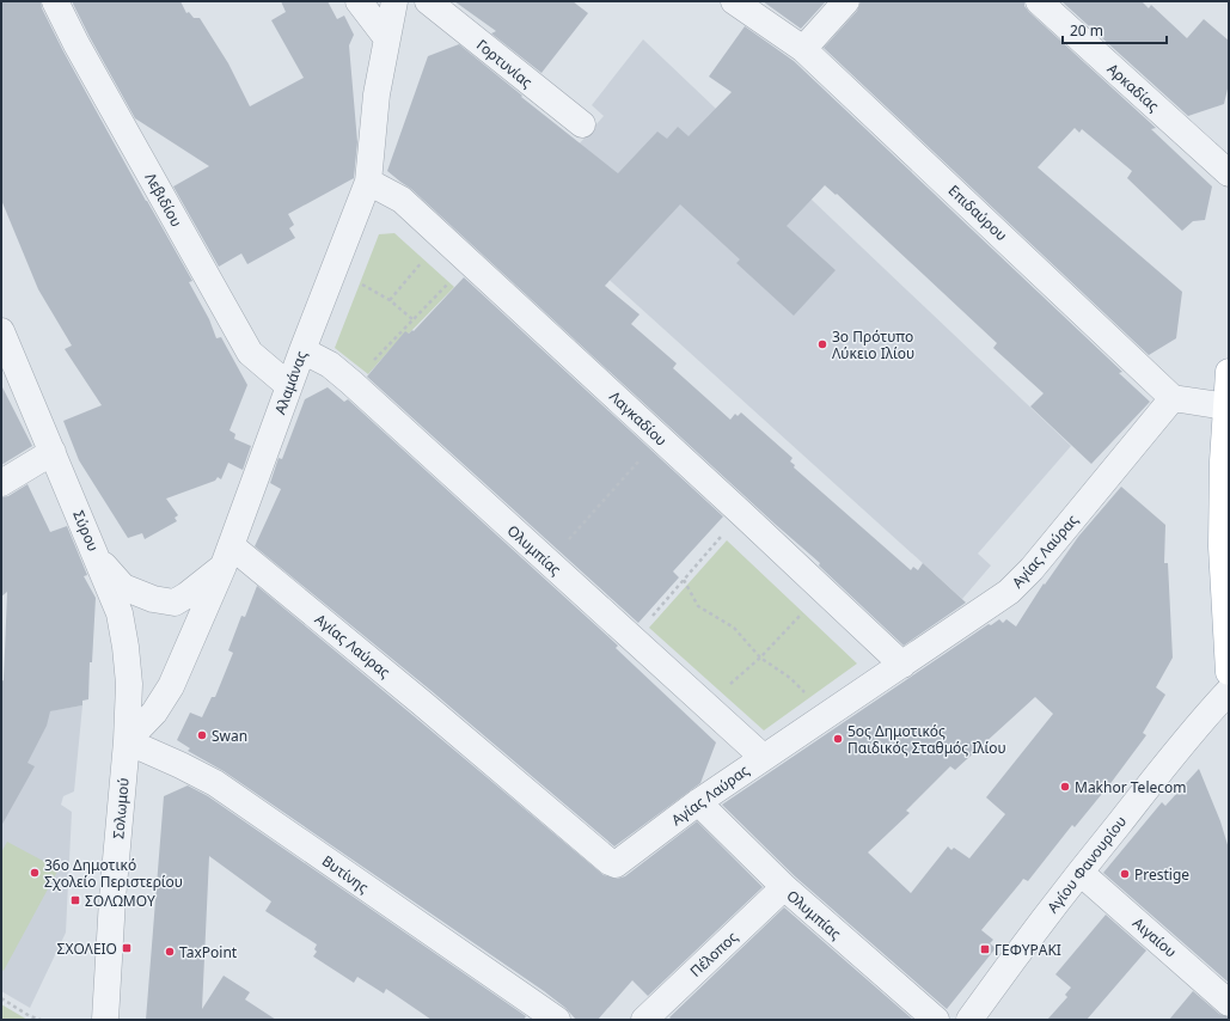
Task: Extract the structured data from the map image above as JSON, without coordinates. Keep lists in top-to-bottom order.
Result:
{
  "streets": {
    "street": [
      "Γορτυνίας",
      "Αρκαδίας",
      "Λεβιδίου",
      "Επιδαύρου",
      "Αλαμάνας",
      "Λαγκαδίου",
      "Σύρου",
      "Ολυμπίας",
      "Αγίας Λαύρας",
      "Σολωμού",
      "Αγίου Φανουρίου",
      "Βυτίνης",
      "Αιγαίου",
      "Πέλοπος"
    ]
  },
  "crossings": [
    ["Λεβιδίου", "Αλαμάνας"],
    ["Επιδαύρου", "Αγίας Λαύρας"],
    ["Αλαμάνας", "Λαγκαδίου"],
    ["Αλαμάνας", "Σύρου"],
    ["Αλαμάνας", "Ολυμπίας"],
    ["Αλαμάνας", "Αγίας Λαύρας"],
    ["Αλαμάνας", "Σολωμού"],
    ["Αλαμάνας", "Βυτίνης"],
    ["Λαγκαδίου", "Αγίας Λαύρας"],
    ["Σύρου", "Σολωμού"],
    ["Σύρου", "Βυτίνης"],
    ["Ολυμπίας", "Αγίας Λαύρας"],
    ["Ολυμπίας", "Πέλοπος"],
    ["Σολωμού", "Βυτίνης"],
    ["Αγίου Φανουρίου", "Αιγαίου"]
  ],
  "places": {
    "other": [
      "3ο Πρότυπο Λύκειο Ιλίου",
      "Swan",
      "5ος Δημοτικός Παιδικός Σταθμός Ιλίου",
      "Makhor Telecom",
      "36ο Δημοτικό Σχολείο Περιστερίου",
      "Prestige",
      "TaxPoint"
    ],
    "transit": ["ΣΟΛΩΜΟΥ", "ΣΧΟΛΕΙΟ", "ΓΕΦΥΡΑΚΙ"]
  },
  "scale_bar": "20 m"
}
